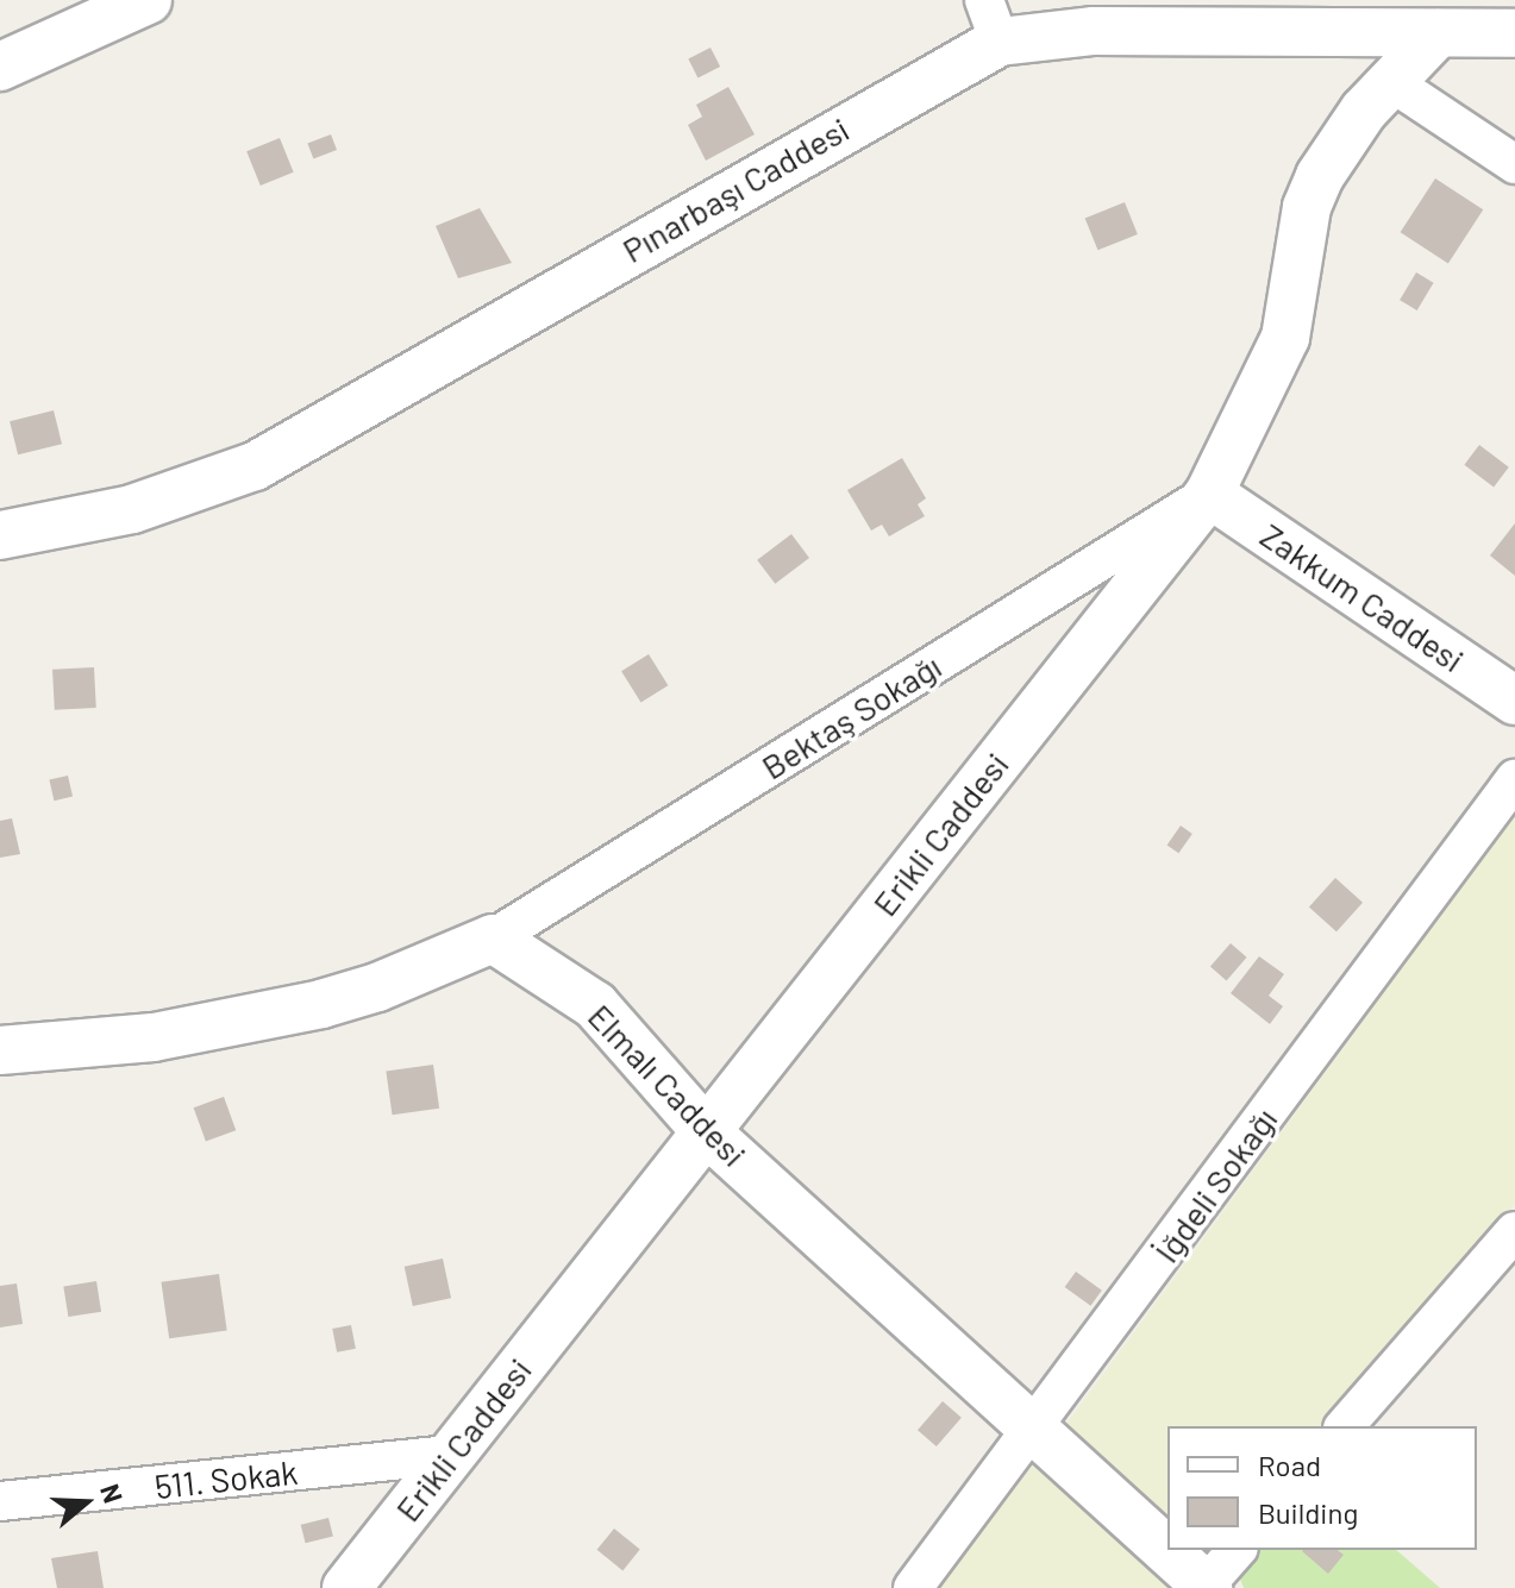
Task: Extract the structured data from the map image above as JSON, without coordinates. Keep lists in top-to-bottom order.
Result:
{
  "streets": {
    "street": [
      "Pınarbaşı Caddesi",
      "Zakkum Caddesi",
      "Bektaş Sokağı",
      "Erikli Caddesi",
      "Elmalı Caddesi",
      "İğdeli Sokağı",
      "511. Sokak"
    ]
  },
  "crossings": [
    ["Pınarbaşı Caddesi", "Erikli Caddesi"],
    ["Zakkum Caddesi", "Bektaş Sokağı"],
    ["Zakkum Caddesi", "Erikli Caddesi"],
    ["Bektaş Sokağı", "Erikli Caddesi"],
    ["Bektaş Sokağı", "Elmalı Caddesi"],
    ["Erikli Caddesi", "Elmalı Caddesi"],
    ["Erikli Caddesi", "511. Sokak"],
    ["Elmalı Caddesi", "İğdeli Sokağı"]
  ],
  "legend": ["Road", "Building"],
  "north": "right"
}
